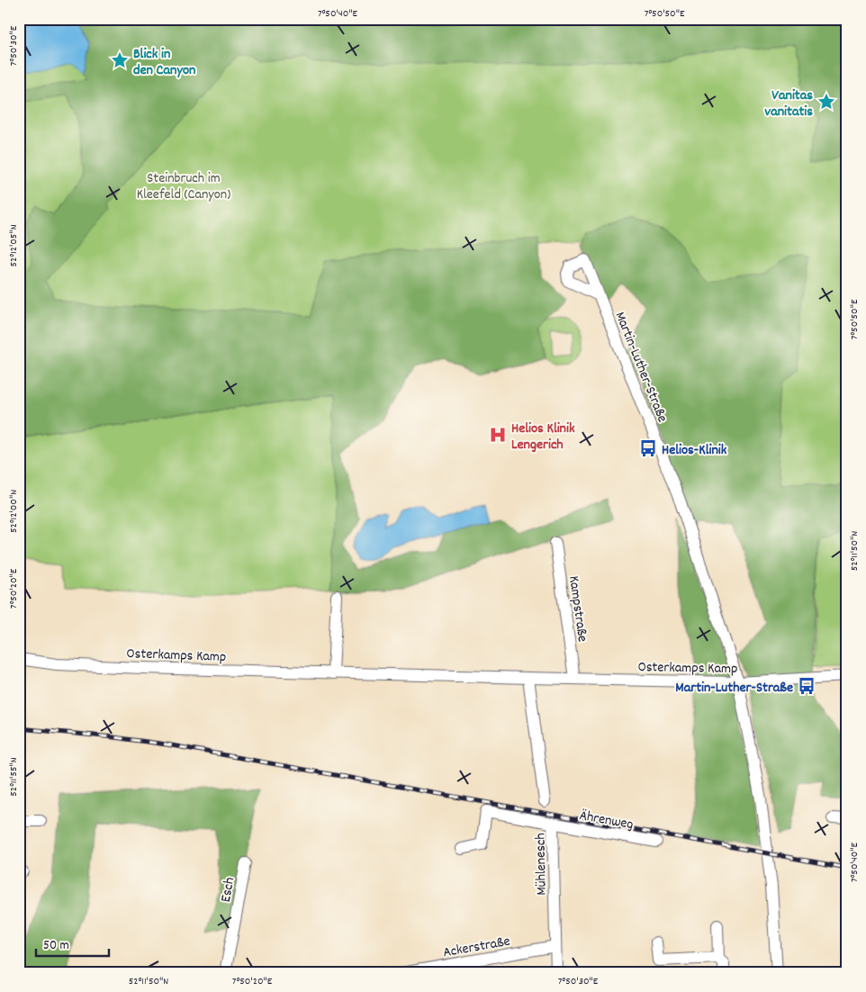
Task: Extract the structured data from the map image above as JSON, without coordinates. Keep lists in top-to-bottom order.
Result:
{
  "streets": {
    "street": [
      "Martin-Luther-Straße",
      "Kampstraße",
      "Osterkamps Kamp",
      "Ährenweg",
      "Mühlenesch",
      "Esch",
      "Ackerstraße"
    ]
  },
  "crossings": [
    ["Martin-Luther-Straße", "Osterkamps Kamp"],
    ["Kampstraße", "Osterkamps Kamp"],
    ["Ährenweg", "Mühlenesch"],
    ["Mühlenesch", "Ackerstraße"]
  ],
  "parks": ["Steinbruch im Kleefeld (Canyon)"],
  "places": {
    "place": ["Blick in den Canyon", "Vanitas vanitatis"],
    "hospital": ["Helios Klinik Lengerich"],
    "bus stop": ["Helios-Klinik", "Martin-Luther-Straße"]
  },
  "scale_bar": "50 m",
  "coordinates": [
    "7°50'40\"E",
    "7°50'50\"E",
    "7°50'30\"E",
    "52°12'05\"N",
    "52°12'00\"N",
    "52°11'50\"N",
    "7°50'20\"E",
    "52°11'55\"N"
  ]
}
